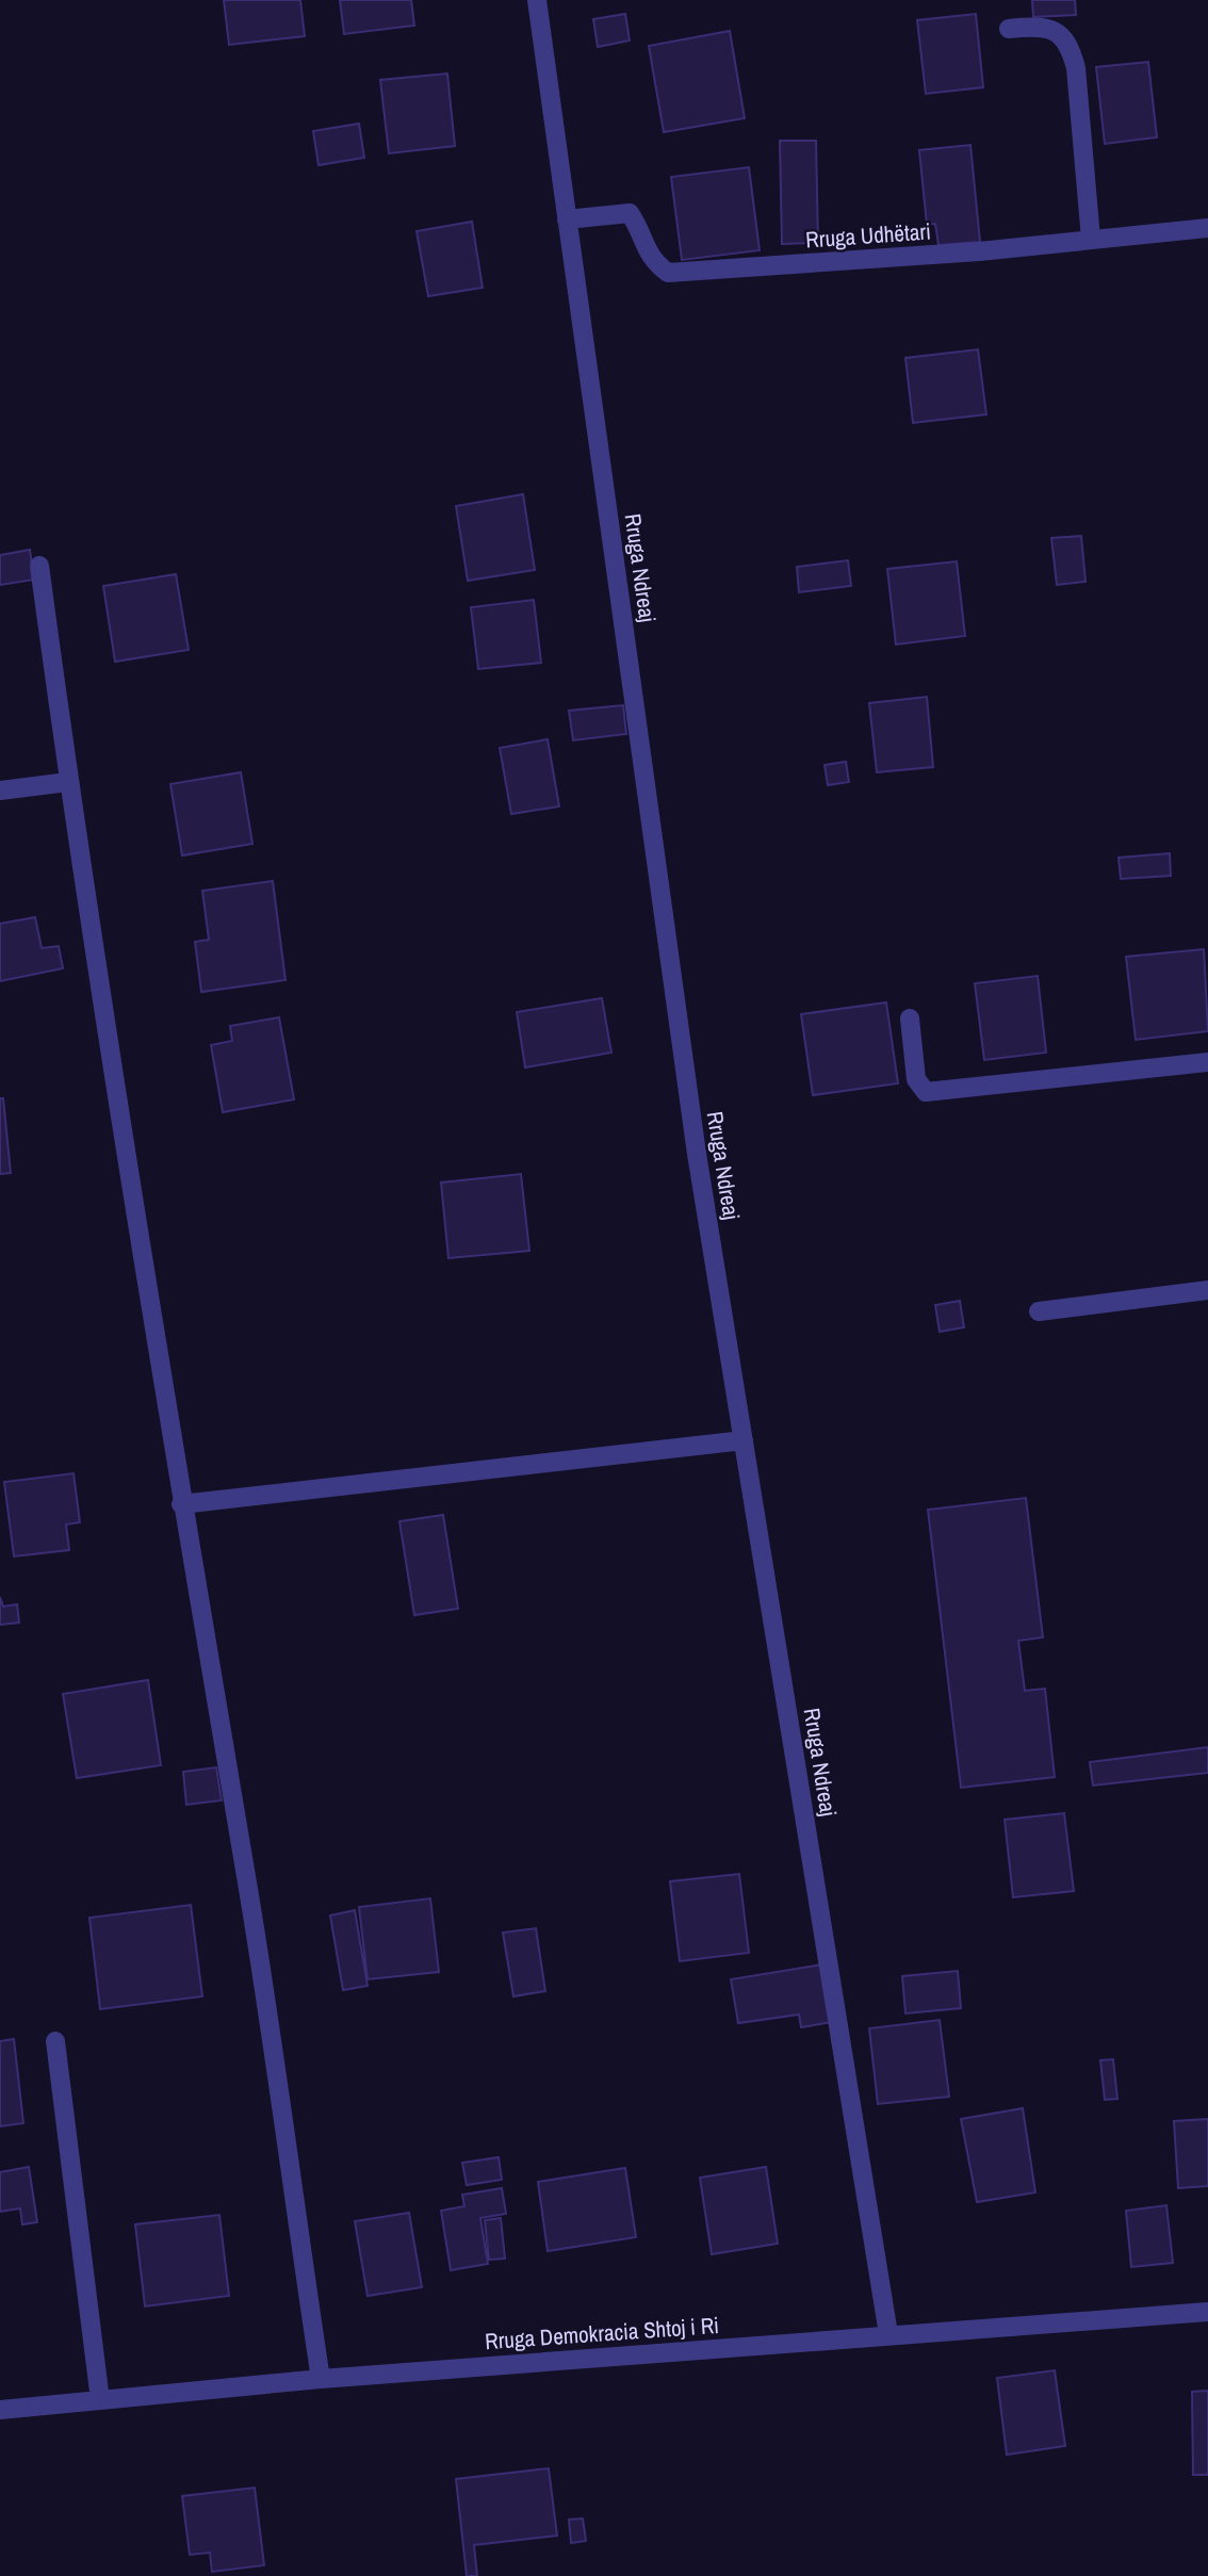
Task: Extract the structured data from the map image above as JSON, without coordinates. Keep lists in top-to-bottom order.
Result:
{
  "streets": {
    "street": ["Rruga Udhëtari", "Rruga Ndreaj", "Rruga Demokracia Shtoj i Ri"]
  },
  "crossings": [
    ["Rruga Udhëtari", "Rruga Ndreaj"],
    ["Rruga Ndreaj", "Rruga Demokracia Shtoj i Ri"]
  ]
}
